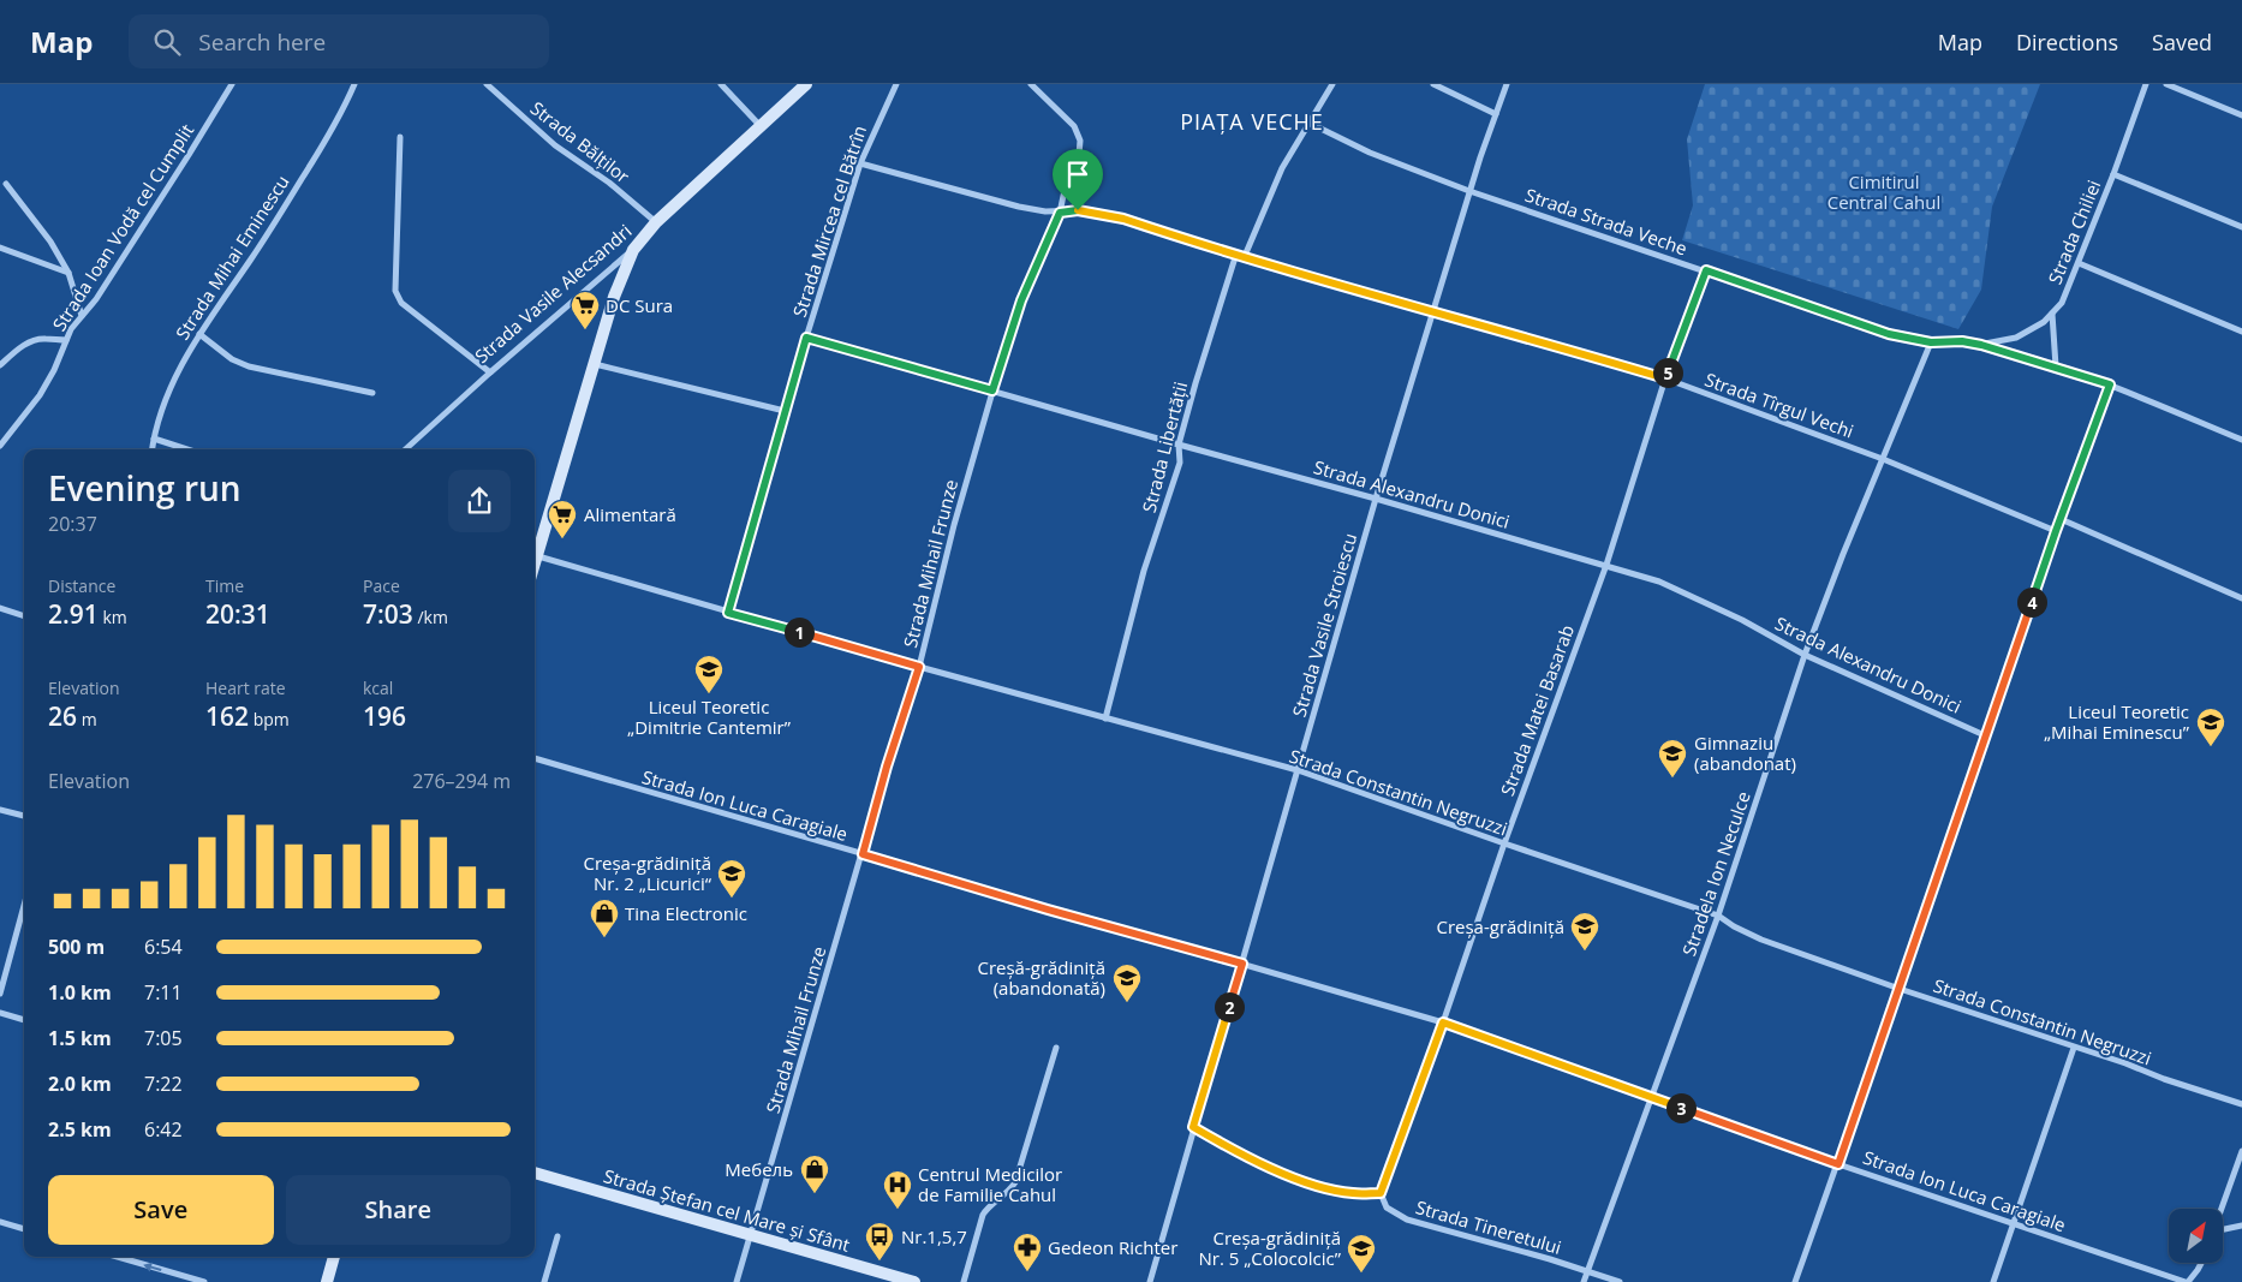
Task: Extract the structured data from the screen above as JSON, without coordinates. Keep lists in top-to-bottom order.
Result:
{
  "streets": {
    "main road": ["Strada Vasile Alecsandri", "Strada Ștefan cel Mare și Sfânt"],
    "street": [
      "Strada Bălților",
      "Strada Mircea cel Bătrîn",
      "Strada Strada Veche",
      "Strada Ioan Vodă cel Cumplit",
      "Strada Chiliei",
      "Strada Mihai Eminescu",
      "Strada Tîrgul Vechi",
      "Strada Libertății",
      "Strada Alexandru Donici",
      "Strada Mihail Frunze",
      "Strada Vasile Stroiescu",
      "Strada Matei Basarab",
      "Strada Constantin Negruzzi",
      "Strada Ion Luca Caragiale",
      "Stradela Ion Neculce",
      "Strada Tineretului"
    ]
  },
  "crossings": [
    ["Strada Bălților", "Strada Vasile Alecsandri"],
    ["Strada Mircea cel Bătrîn", "Strada Tîrgul Vechi"],
    ["Strada Mircea cel Bătrîn", "Strada Alexandru Donici"],
    ["Strada Mircea cel Bătrîn", "Strada Constantin Negruzzi"],
    ["Strada Strada Veche", "Strada Chiliei"],
    ["Strada Strada Veche", "Strada Vasile Stroiescu"],
    ["Strada Strada Veche", "Strada Matei Basarab"],
    ["Strada Strada Veche", "Stradela Ion Neculce"],
    ["Strada Tîrgul Vechi", "Strada Libertății"],
    ["Strada Tîrgul Vechi", "Strada Mihail Frunze"],
    ["Strada Tîrgul Vechi", "Strada Vasile Stroiescu"],
    ["Strada Tîrgul Vechi", "Strada Matei Basarab"],
    ["Strada Tîrgul Vechi", "Stradela Ion Neculce"],
    ["Strada Libertății", "Strada Alexandru Donici"],
    ["Strada Libertății", "Strada Constantin Negruzzi"],
    ["Strada Alexandru Donici", "Strada Mihail Frunze"],
    ["Strada Alexandru Donici", "Strada Vasile Stroiescu"],
    ["Strada Alexandru Donici", "Strada Matei Basarab"],
    ["Strada Alexandru Donici", "Stradela Ion Neculce"],
    ["Strada Mihail Frunze", "Strada Constantin Negruzzi"],
    ["Strada Mihail Frunze", "Strada Ion Luca Caragiale"],
    ["Strada Mihail Frunze", "Strada Ștefan cel Mare și Sfânt"],
    ["Strada Vasile Stroiescu", "Strada Constantin Negruzzi"],
    ["Strada Vasile Stroiescu", "Strada Ion Luca Caragiale"],
    ["Strada Matei Basarab", "Strada Constantin Negruzzi"],
    ["Strada Matei Basarab", "Strada Ion Luca Caragiale"],
    ["Strada Matei Basarab", "Strada Tineretului"],
    ["Strada Constantin Negruzzi", "Stradela Ion Neculce"],
    ["Strada Ion Luca Caragiale", "Stradela Ion Neculce"],
    ["Stradela Ion Neculce", "Strada Tineretului"]
  ],
  "districts": ["PIAȚA VECHE"],
  "parks": ["Cimitirul Central Cahul"],
  "places": {
    "supermarket": ["DC Sura", "Alimentară"],
    "school or university": [
      "Liceul Teoretic „Dimitrie Cantemir”",
      "Liceul Teoretic „Mihai Eminescu”",
      "Gimnaziu (abandonat)",
      "Creșa-grădiniță Nr. 2 „Licurici“",
      "Creșa-grădiniță",
      "Creșă-grădiniță (abandonată)",
      "Creșa-grădiniță Nr. 5 „Colocolcic”"
    ],
    "shop": ["Tina Electronic", "Мебель"],
    "hospital": ["Centrul Medicilor de Familie Cahul"],
    "bus stop": ["Nr.1,5,7"],
    "pharmacy": ["Gedeon Richter"]
  },
  "north": "top right",
  "page": {
    "header": "Map",
    "search": "Search here",
    "nav": ["Map", "Directions", "Saved"],
    "pins": [
      "5",
      "4",
      "1",
      "2",
      "3"
    ],
    "heading": ["Evening run", "20:37"],
    "stats": [
      ["Distance", "2.91 km"],
      ["Time", "20:31"],
      ["Pace", "7:03 /km"],
      ["Elevation", "26 m"],
      ["Heart rate", "162 bpm"],
      ["kcal", "196"]
    ],
    "chart": ["Elevation", "276–294 m"],
    "list": [
      {
        "name": "500 m",
        "note": "6:54"
      },
      {
        "name": "1.0 km",
        "note": "7:11"
      },
      {
        "name": "1.5 km",
        "note": "7:05"
      },
      {
        "name": "2.0 km",
        "note": "7:22"
      },
      {
        "name": "2.5 km",
        "note": "6:42"
      }
    ],
    "buttons": ["Save", "Share"]
  }
}
